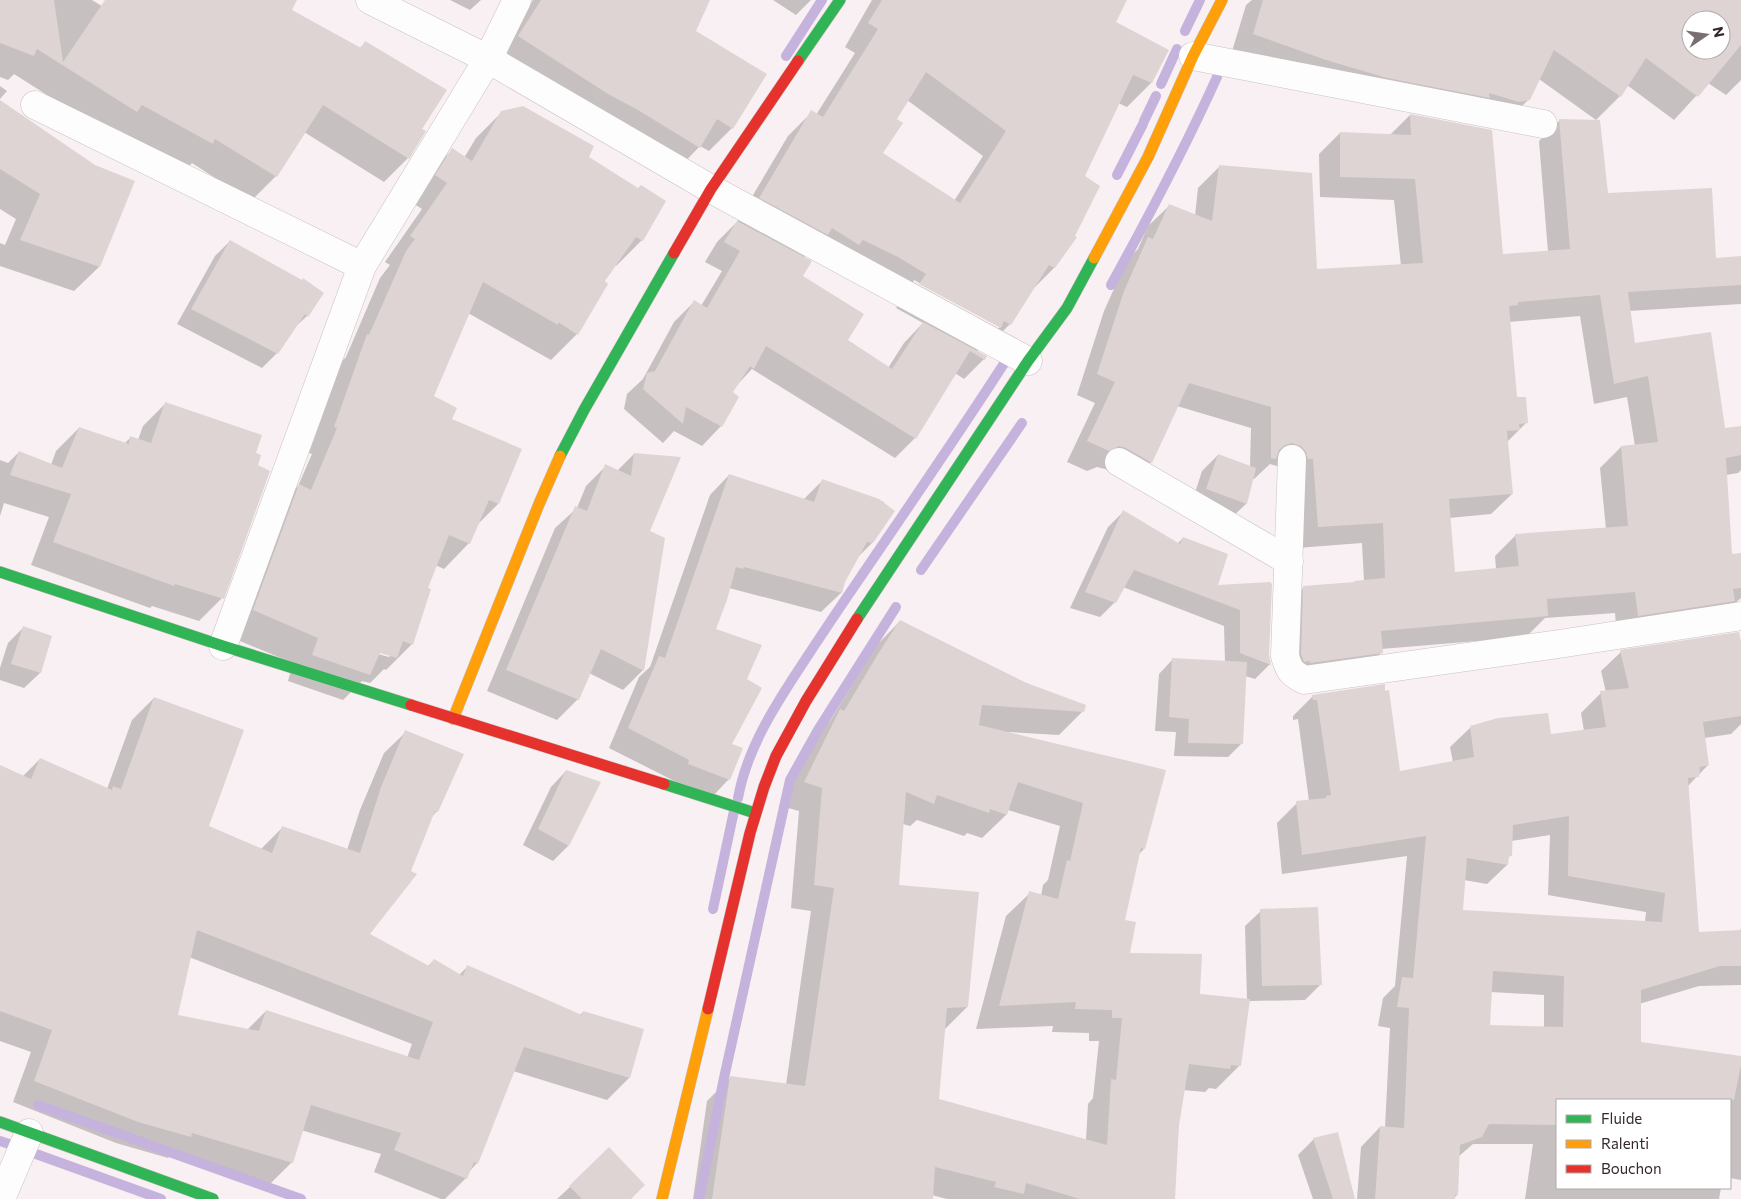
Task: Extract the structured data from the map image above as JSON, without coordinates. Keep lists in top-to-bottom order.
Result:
{
  "legend": ["Fluide", "Ralenti", "Bouchon"],
  "north": "right"
}
